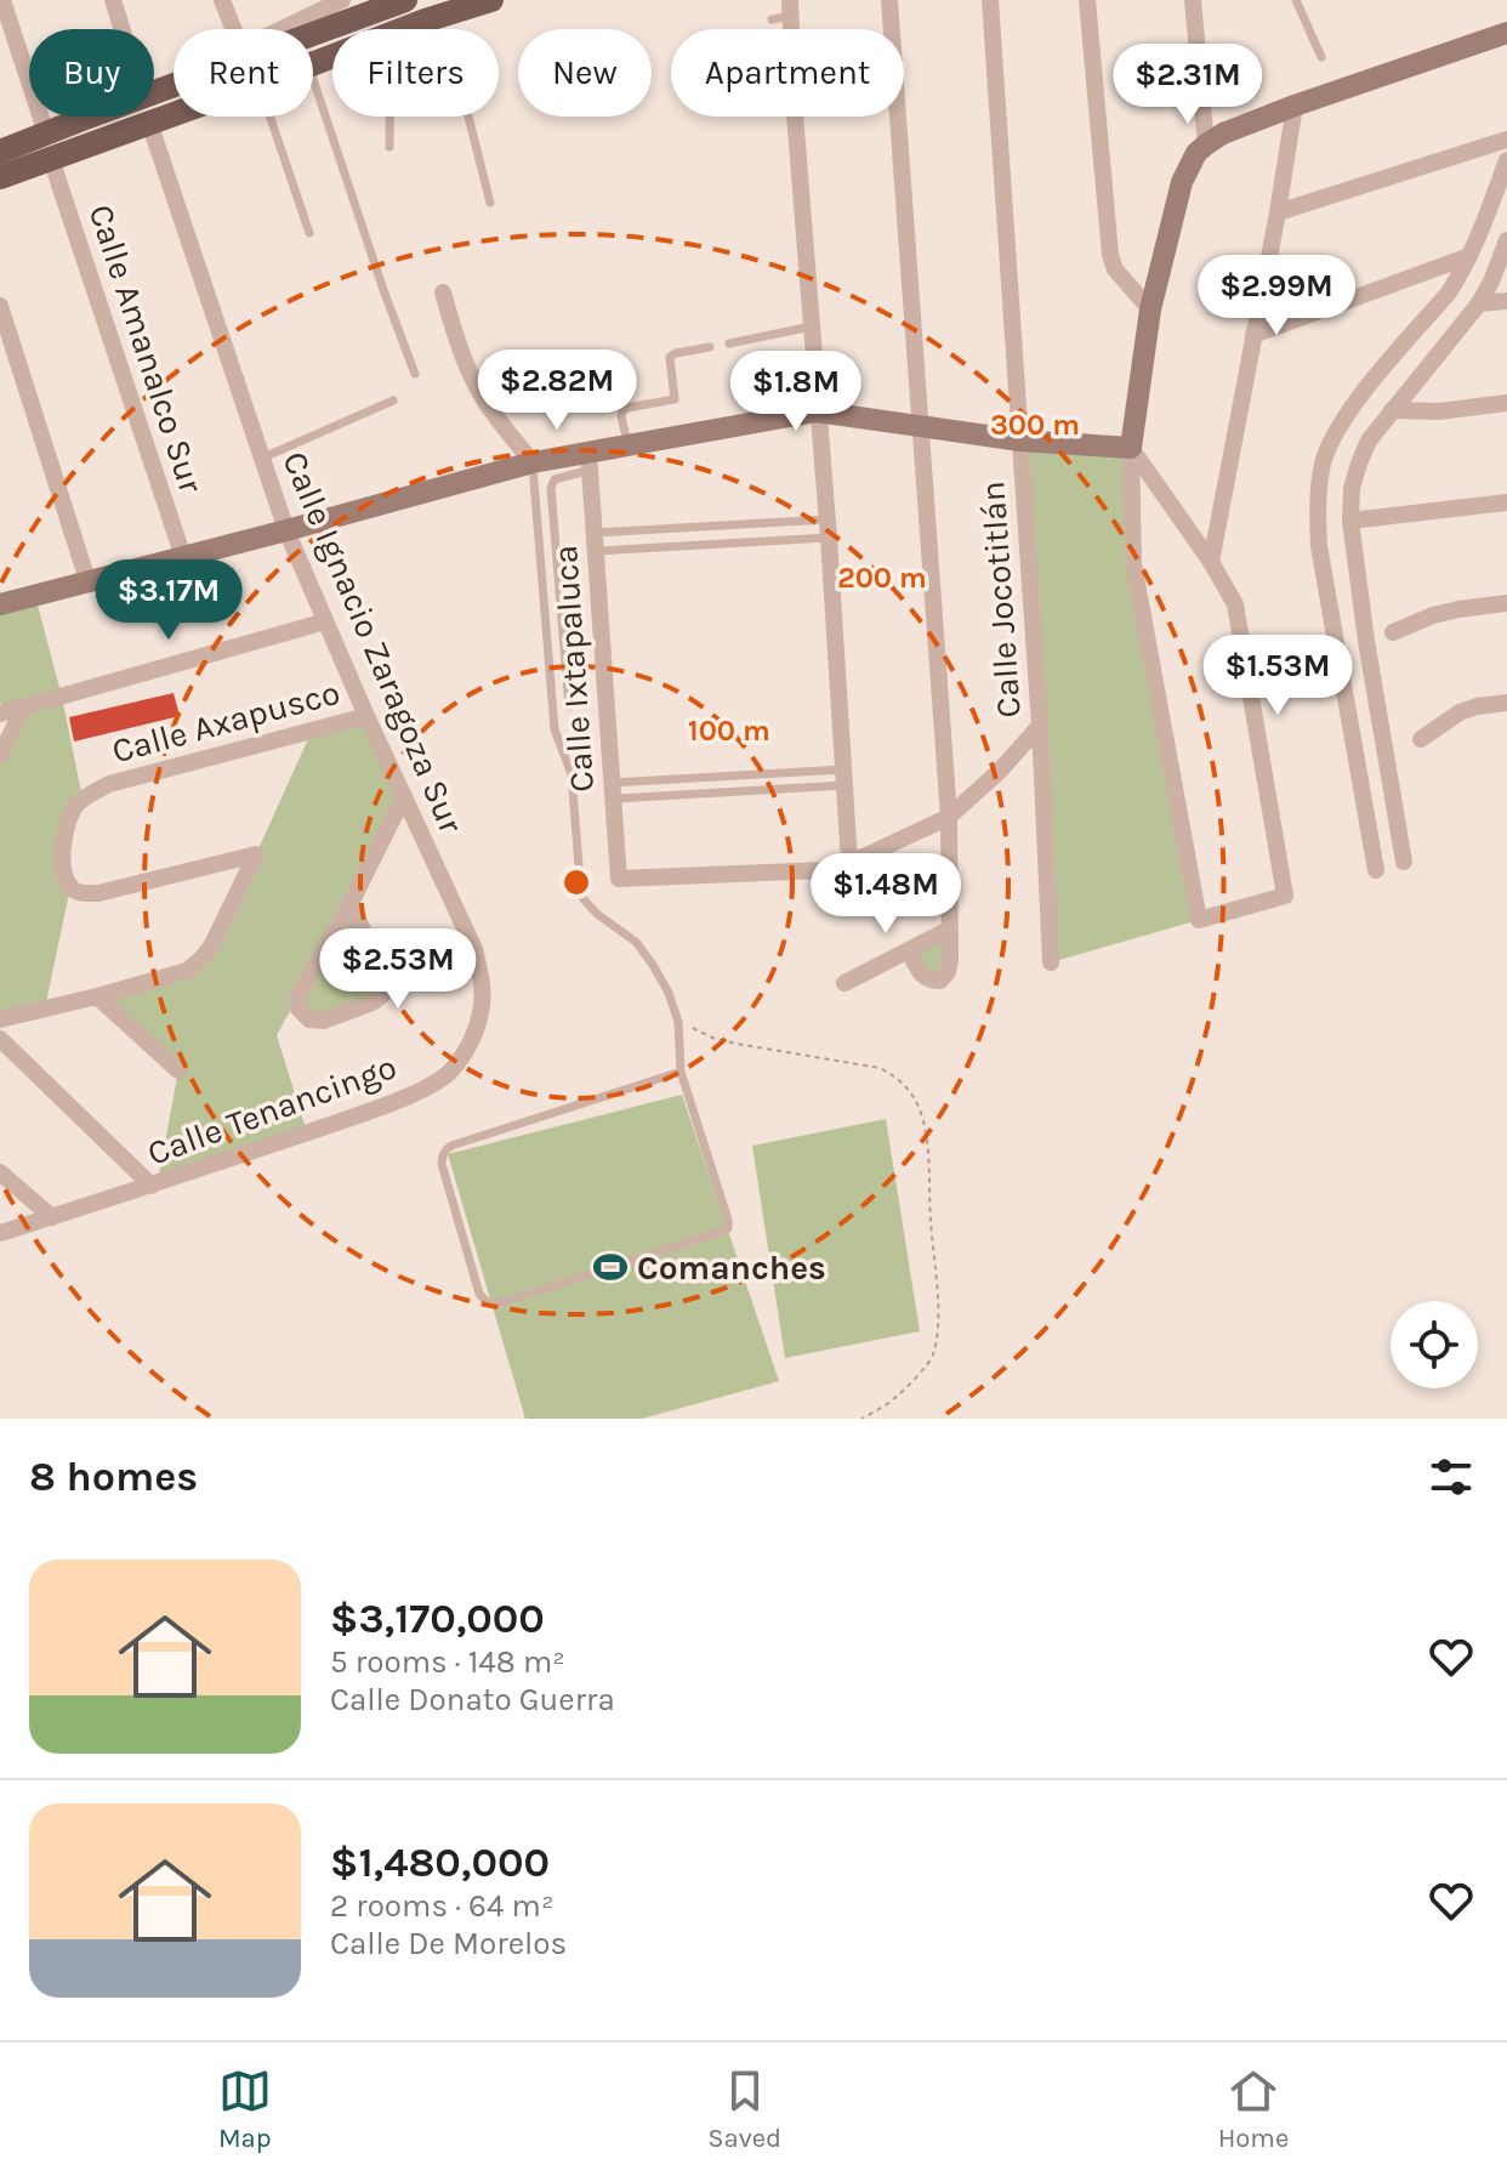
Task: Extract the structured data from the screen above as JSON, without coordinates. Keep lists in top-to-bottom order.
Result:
{
  "streets": {
    "street": [
      "Calle Amanalco Sur",
      "Calle Jocotitlán",
      "Calle Ignacio Zaragoza Sur",
      "Calle Ixtapaluca",
      "Calle Axapusco",
      "Calle Tenancingo"
    ]
  },
  "crossings": [
    ["Calle Ignacio Zaragoza Sur", "Calle Axapusco"],
    ["Calle Ignacio Zaragoza Sur", "Calle Tenancingo"]
  ],
  "places": {
    "sports": ["Comanches"]
  },
  "page": {
    "chip": [
      "Buy",
      "Rent",
      "Filters",
      "New",
      "Apartment"
    ],
    "price": [
      "$2.31M",
      "$2.99M",
      "$2.82M",
      "$1.8M",
      "$3.17M",
      "$1.53M",
      "$1.48M",
      "$2.53M"
    ],
    "heading": "8 homes",
    "list": [
      {
        "name": "$3,170,000",
        "note": "5 rooms · 148 m² · Calle Donato Guerra"
      },
      {
        "name": "$1,480,000",
        "note": "2 rooms · 64 m² · Calle De Morelos"
      }
    ],
    "tabs": ["Map", "Saved", "Home"]
  },
  "rings": ["300 m", "200 m", "100 m"]
}
